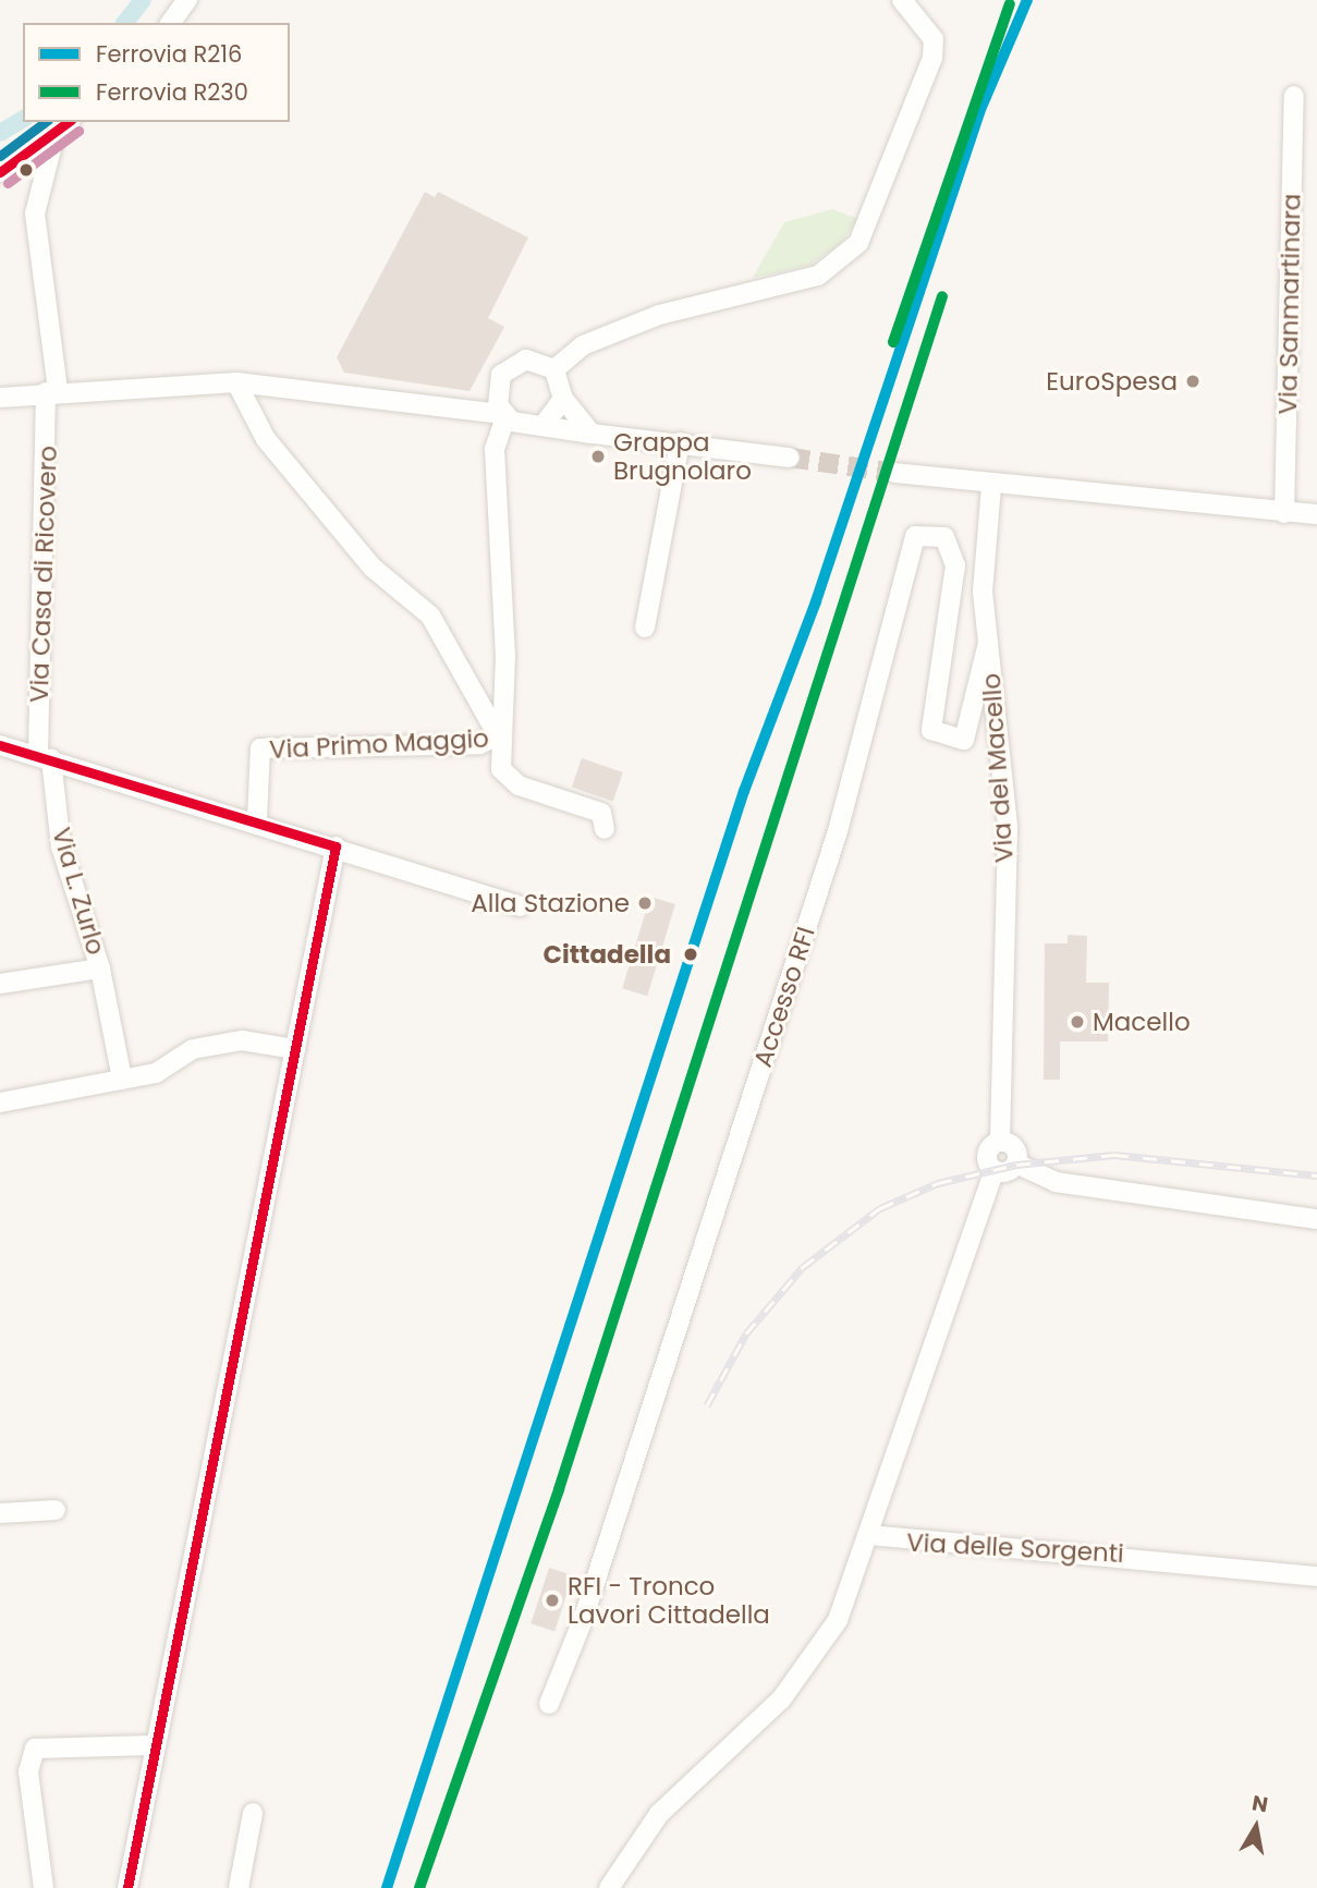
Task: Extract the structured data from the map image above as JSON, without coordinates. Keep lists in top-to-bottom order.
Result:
{
  "streets": {
    "street": [
      "Via Sanmartinara",
      "Via Casa di Ricovero",
      "Via Primo Maggio",
      "Via del Macello",
      "Via L. Zurlo",
      "Accesso RFI",
      "Via delle Sorgenti"
    ]
  },
  "crossings": [
    ["Via Casa di Ricovero", "Via L. Zurlo"],
    ["Via del Macello", "Accesso RFI"],
    ["Via del Macello", "Via delle Sorgenti"]
  ],
  "places": [
    "EuroSpesa",
    "Grappa Brugnolaro",
    "Alla Stazione",
    "Cittadella",
    "Macello",
    "RFI - Tronco Lavori Cittadella"
  ],
  "lines": ["rail line R216", "rail line R230"],
  "legend": ["Ferrovia R216", "Ferrovia R230"],
  "north": "top"
}
